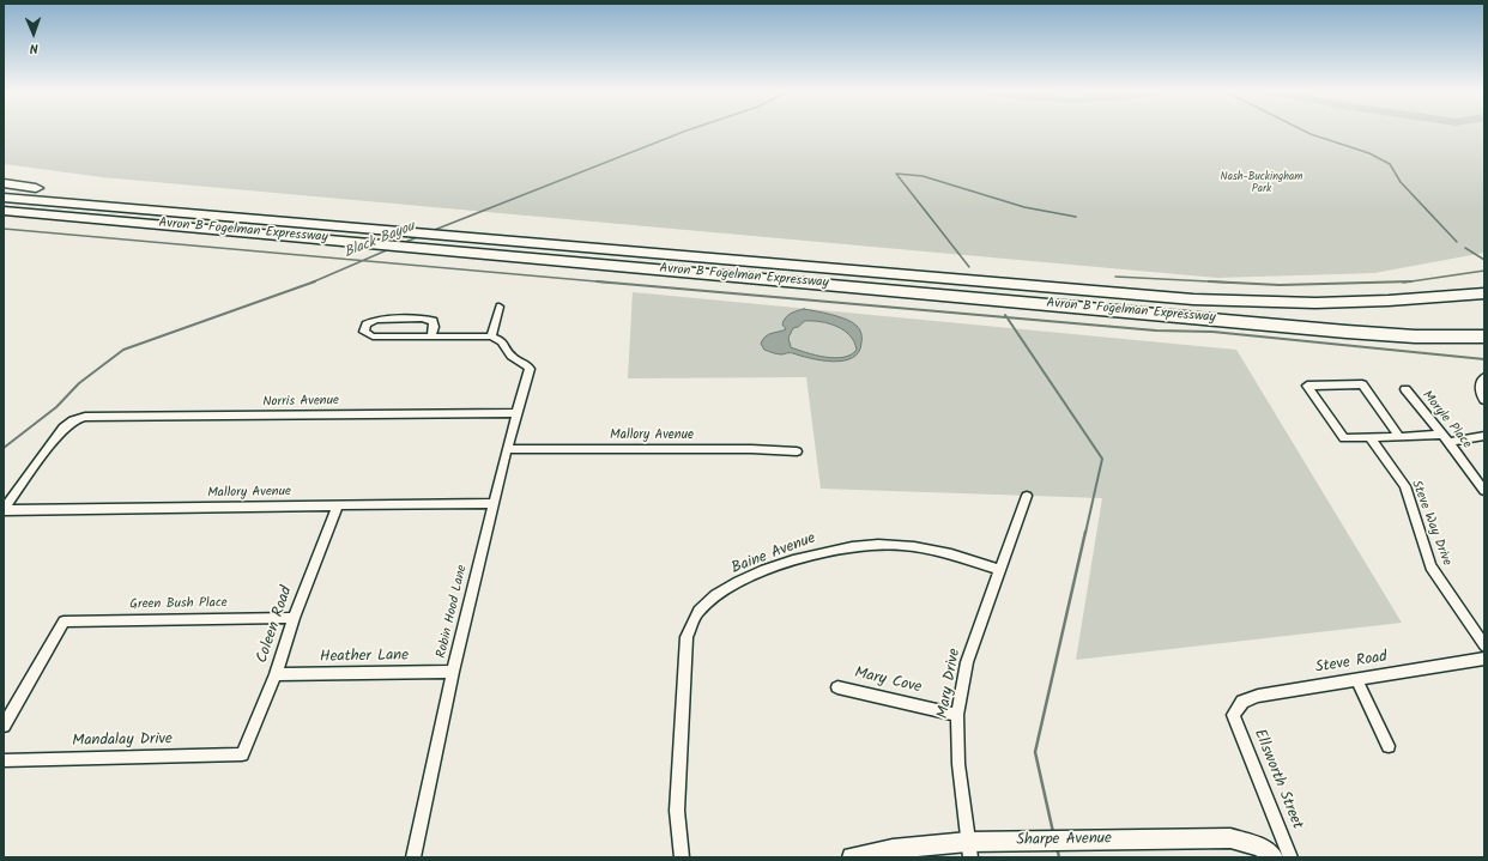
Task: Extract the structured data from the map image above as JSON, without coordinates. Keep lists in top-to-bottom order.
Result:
{
  "streets": {
    "highway": ["Avron B Fogelman Expressway"],
    "street": [
      "Norris Avenue",
      "Moryle Place",
      "Mallory Avenue",
      "Steve Way Drive",
      "Baine Avenue",
      "Green Bush Place",
      "Robin Hood Lane",
      "Coleen Road",
      "Heather Lane",
      "Steve Road",
      "Mary Cove",
      "Mary Drive",
      "Mandalay Drive",
      "Ellsworth Street",
      "Sharpe Avenue"
    ]
  },
  "crossings": [
    ["Norris Avenue", "Mallory Avenue"],
    ["Norris Avenue", "Robin Hood Lane"],
    ["Mallory Avenue", "Robin Hood Lane"],
    ["Mallory Avenue", "Coleen Road"],
    ["Baine Avenue", "Mary Drive"],
    ["Green Bush Place", "Coleen Road"],
    ["Robin Hood Lane", "Heather Lane"],
    ["Coleen Road", "Heather Lane"],
    ["Coleen Road", "Mandalay Drive"],
    ["Steve Road", "Ellsworth Street"],
    ["Mary Cove", "Mary Drive"],
    ["Mary Drive", "Sharpe Avenue"]
  ],
  "water": ["Black Bayou"],
  "parks": ["Nash-Buckingham Park"],
  "north": "bottom"
}
